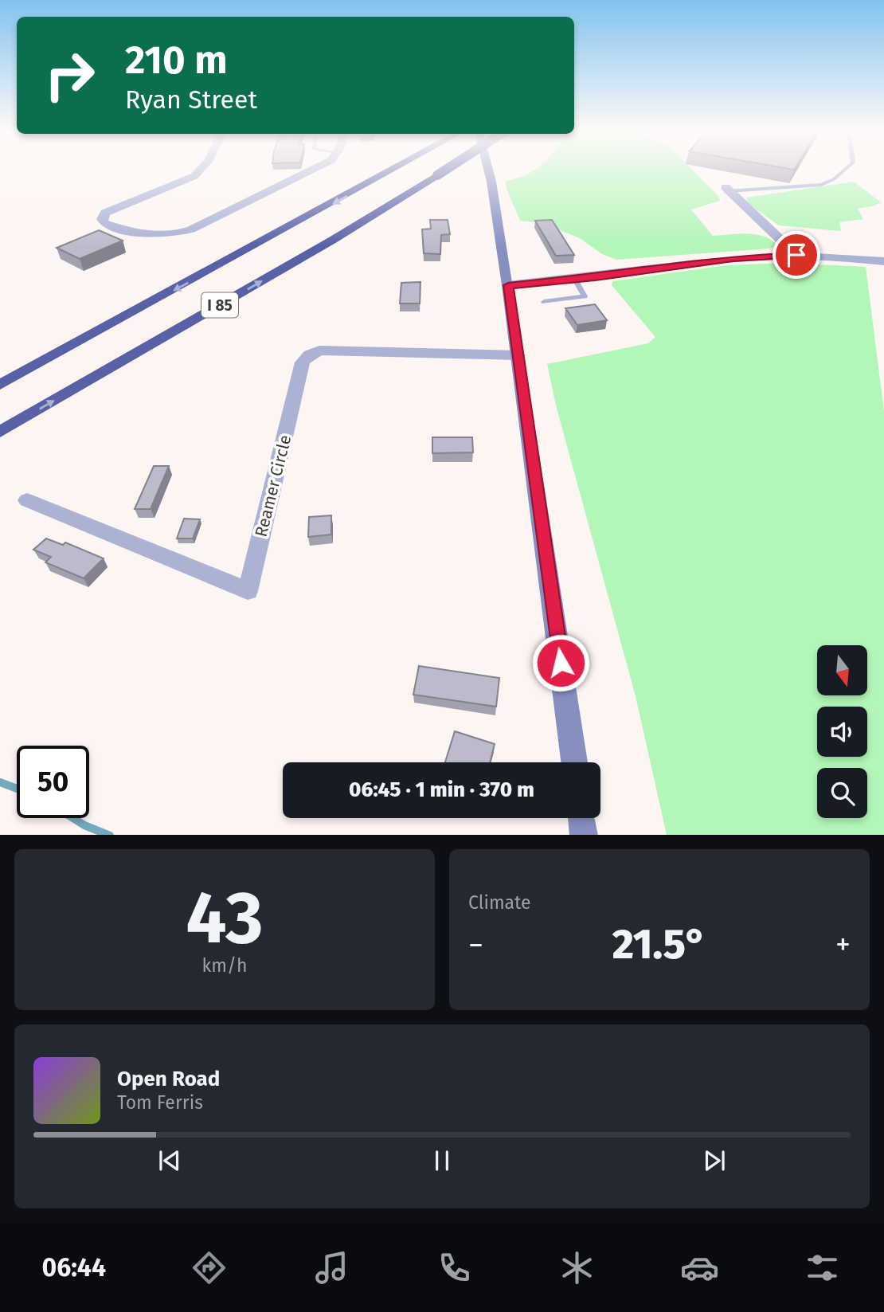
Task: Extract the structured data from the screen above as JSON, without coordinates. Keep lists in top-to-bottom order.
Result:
{
  "streets": {
    "highway": ["I 85"],
    "street": ["Reamer Circle"]
  },
  "north": "bottom",
  "page": {
    "turn": ["210 m", "Ryan Street"],
    "limit": "50",
    "trip": "06:45 · 1 min · 370 m",
    "tile": [
      ["43", "km/h"],
      "Climate"
    ],
    "heat": ["−", "21.5°", "+"],
    "song": ["Open Road", "Tom Ferris"],
    "tabs": "06:44"
  }
}
